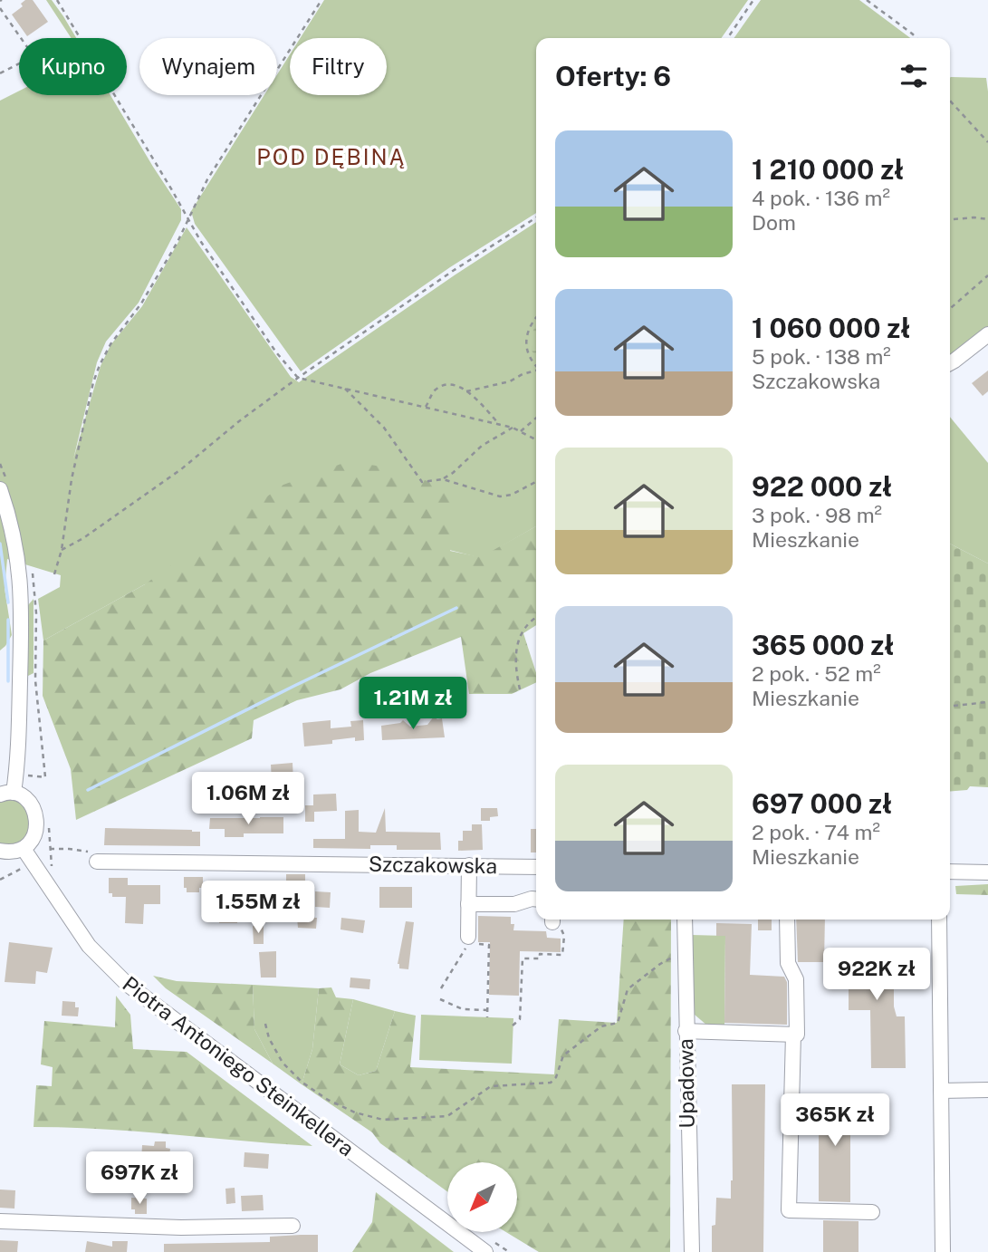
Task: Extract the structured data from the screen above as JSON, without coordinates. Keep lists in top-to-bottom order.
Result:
{
  "streets": {
    "street": ["Szczakowska", "Piotra Antoniego Steinkellera", "Upadowa"]
  },
  "districts": ["POD DĘBINĄ"],
  "north": "bottom left",
  "page": {
    "chip": ["Kupno", "Wynajem", "Filtry"],
    "heading": "Oferty: 6",
    "list": [
      {
        "name": "1 210 000 zł",
        "note": "4 pok. · 136 m² · Dom"
      },
      {
        "name": "1 060 000 zł",
        "note": "5 pok. · 138 m² · Szczakowska"
      },
      {
        "name": "922 000 zł",
        "note": "3 pok. · 98 m² · Mieszkanie"
      },
      {
        "name": "365 000 zł",
        "note": "2 pok. · 52 m² · Mieszkanie"
      },
      {
        "name": "697 000 zł",
        "note": "2 pok. · 74 m² · Mieszkanie"
      }
    ],
    "price": [
      "1.21M zł",
      "1.06M zł",
      "1.55M zł",
      "922K zł",
      "365K zł",
      "697K zł"
    ]
  }
}
